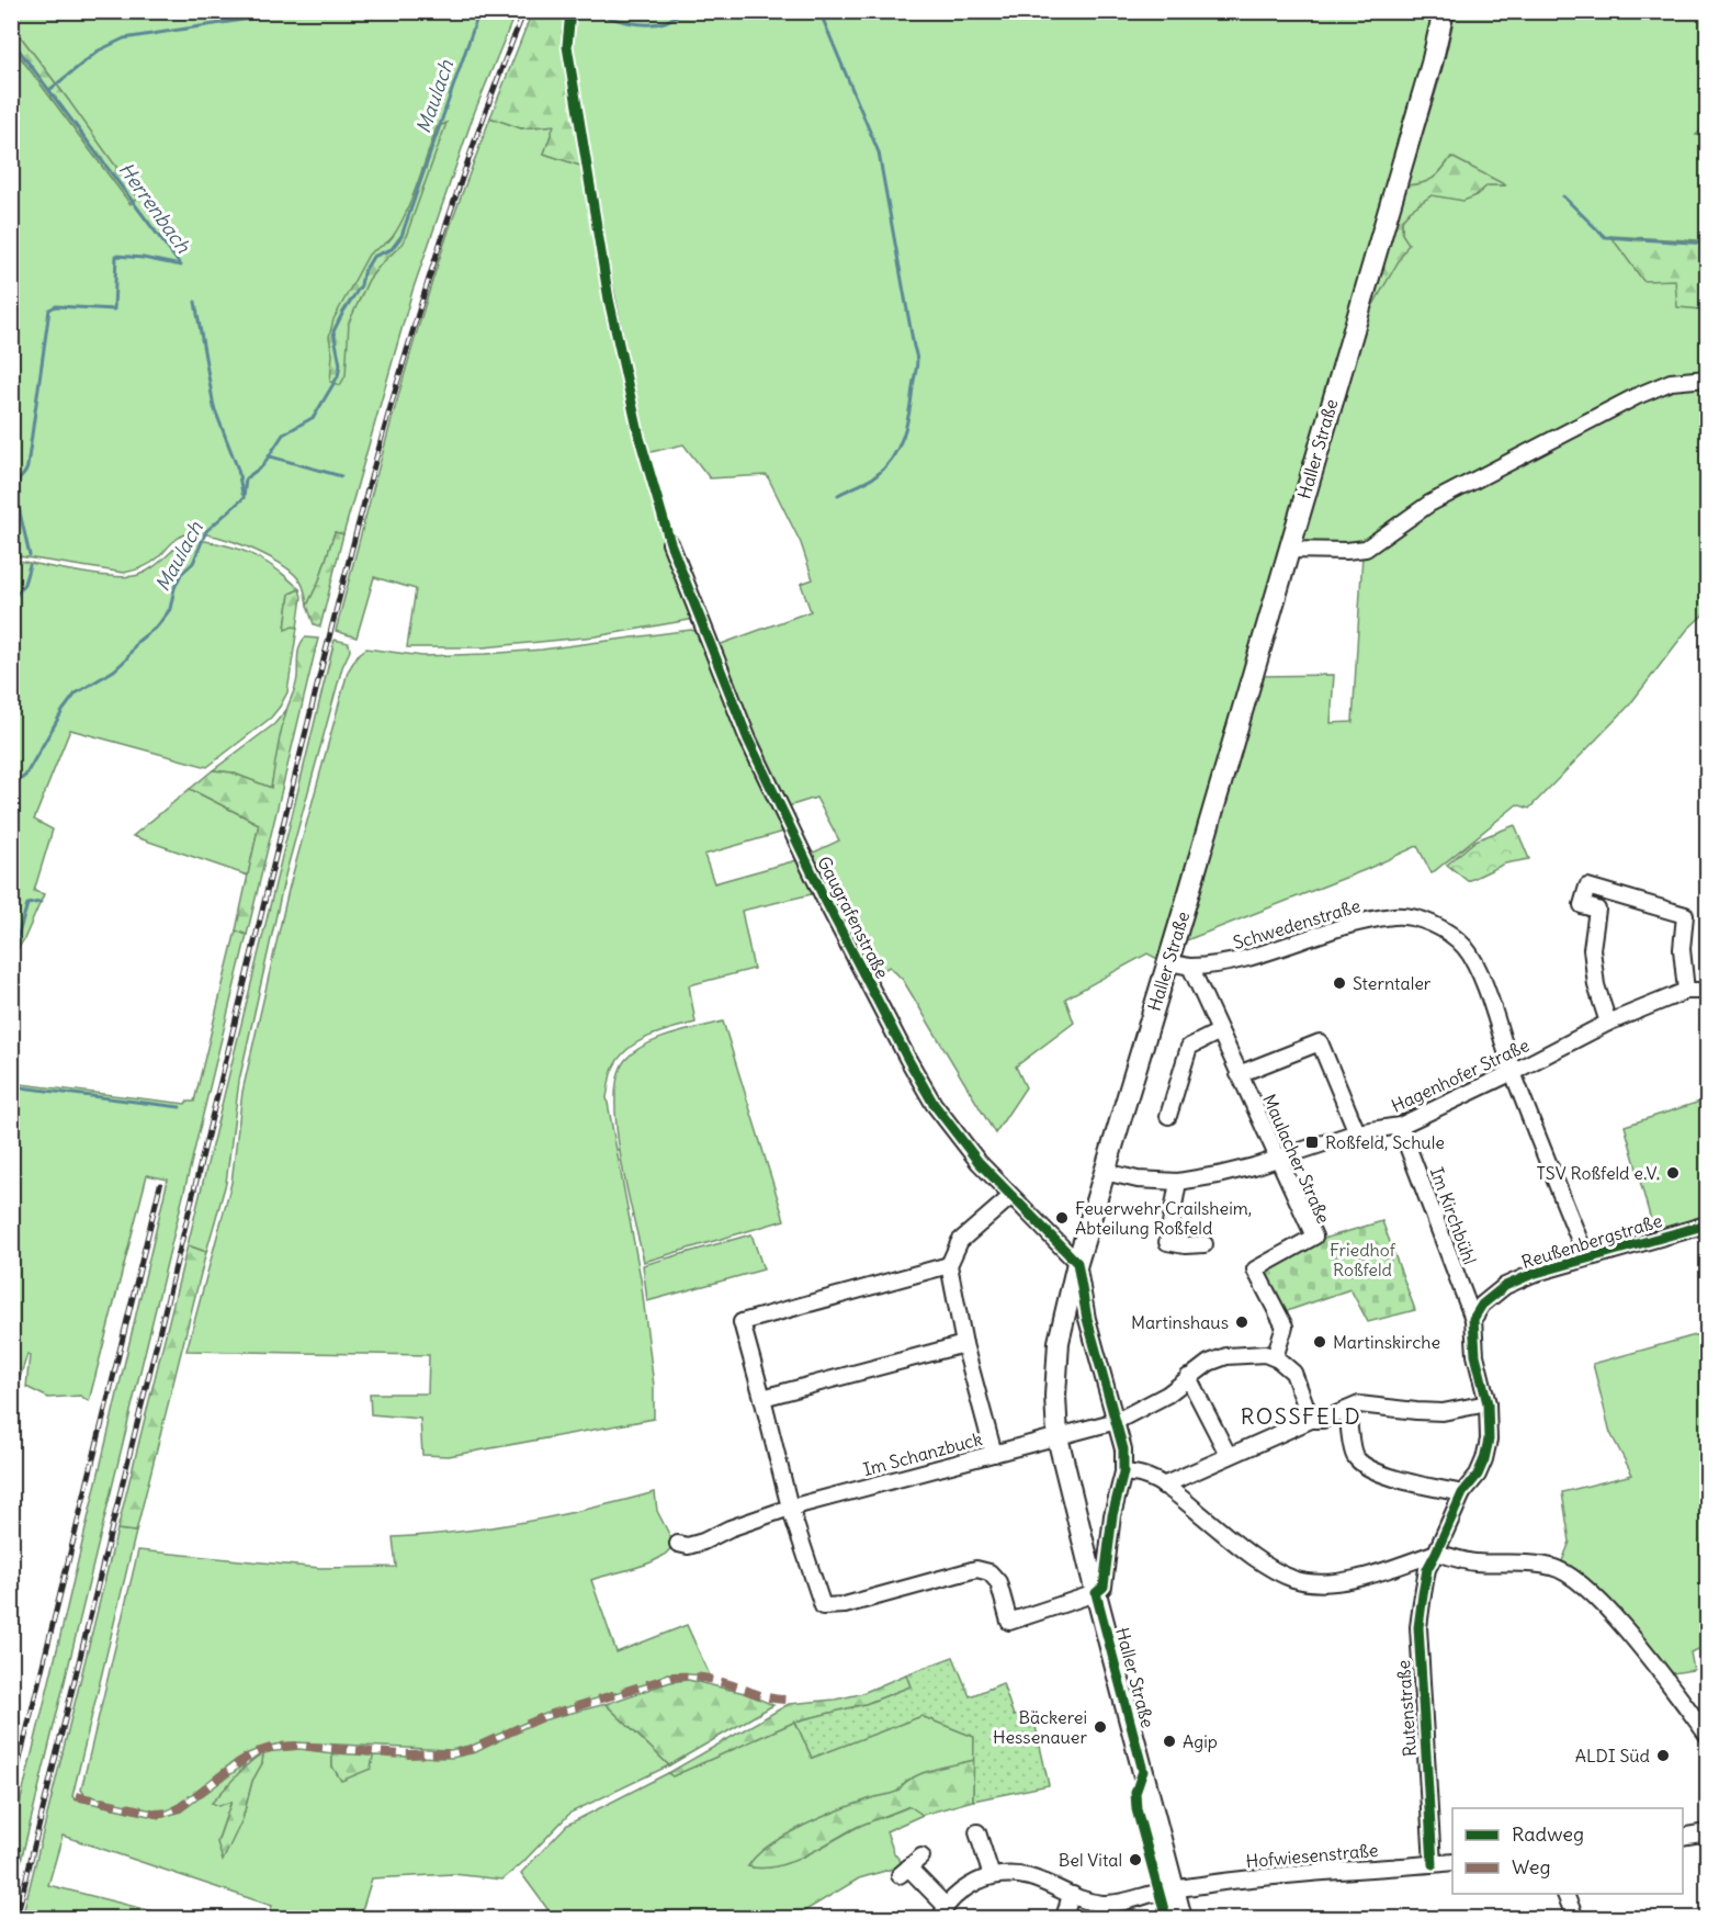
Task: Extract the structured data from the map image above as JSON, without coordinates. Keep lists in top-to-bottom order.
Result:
{
  "streets": {
    "main road": ["Haller Straße"],
    "street": [
      "Gaugrafenstraße",
      "Schwedenstraße",
      "Hagenhofer Straße",
      "Maulacher Straße",
      "Im Kirchbühl",
      "Reußenbergstraße",
      "Im Schanzbuck",
      "Rutenstraße",
      "Hofwiesenstraße"
    ]
  },
  "crossings": [
    ["Haller Straße", "Gaugrafenstraße"],
    ["Haller Straße", "Hagenhofer Straße"],
    ["Haller Straße", "Hofwiesenstraße"],
    ["Schwedenstraße", "Hagenhofer Straße"],
    ["Schwedenstraße", "Maulacher Straße"],
    ["Schwedenstraße", "Reußenbergstraße"],
    ["Hagenhofer Straße", "Maulacher Straße"],
    ["Hagenhofer Straße", "Im Kirchbühl"],
    ["Im Kirchbühl", "Reußenbergstraße"],
    ["Rutenstraße", "Hofwiesenstraße"]
  ],
  "districts": ["ROSSFELD"],
  "water": ["Maulach", "Herrenbach"],
  "parks": ["Friedhof Roßfeld"],
  "places": {
    "other": [
      "Sterntaler",
      "TSV Roßfeld e.V.",
      "Feuerwehr Crailsheim, Abteilung Roßfeld",
      "Martinshaus",
      "Martinskirche",
      "Bäckerei Hessenauer",
      "Agip",
      "ALDI Süd",
      "Bel Vital"
    ],
    "transit": ["Roßfeld, Schule"]
  },
  "legend": ["Radweg", "Weg"]
}
